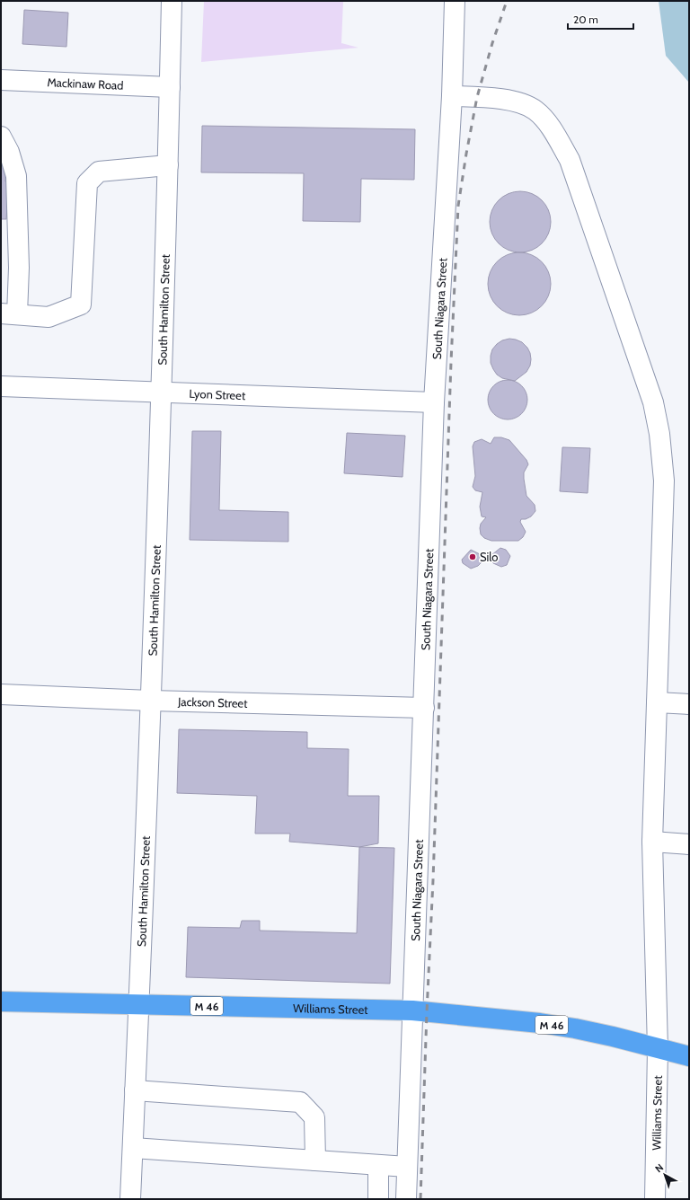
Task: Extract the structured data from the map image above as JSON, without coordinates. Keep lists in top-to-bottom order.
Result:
{
  "streets": {
    "highway": ["M 46", "Williams Street"],
    "street": [
      "Mackinaw Road",
      "South Hamilton Street",
      "South Niagara Street",
      "Lyon Street",
      "Jackson Street"
    ]
  },
  "crossings": [
    ["Mackinaw Road", "South Hamilton Street"],
    ["South Hamilton Street", "Lyon Street"],
    ["South Hamilton Street", "Jackson Street"],
    ["South Hamilton Street", "Williams Street"],
    ["South Niagara Street", "Lyon Street"],
    ["South Niagara Street", "Jackson Street"],
    ["South Niagara Street", "Williams Street"]
  ],
  "places": ["Silo"],
  "scale_bar": "20 m",
  "north": "top left"
}
